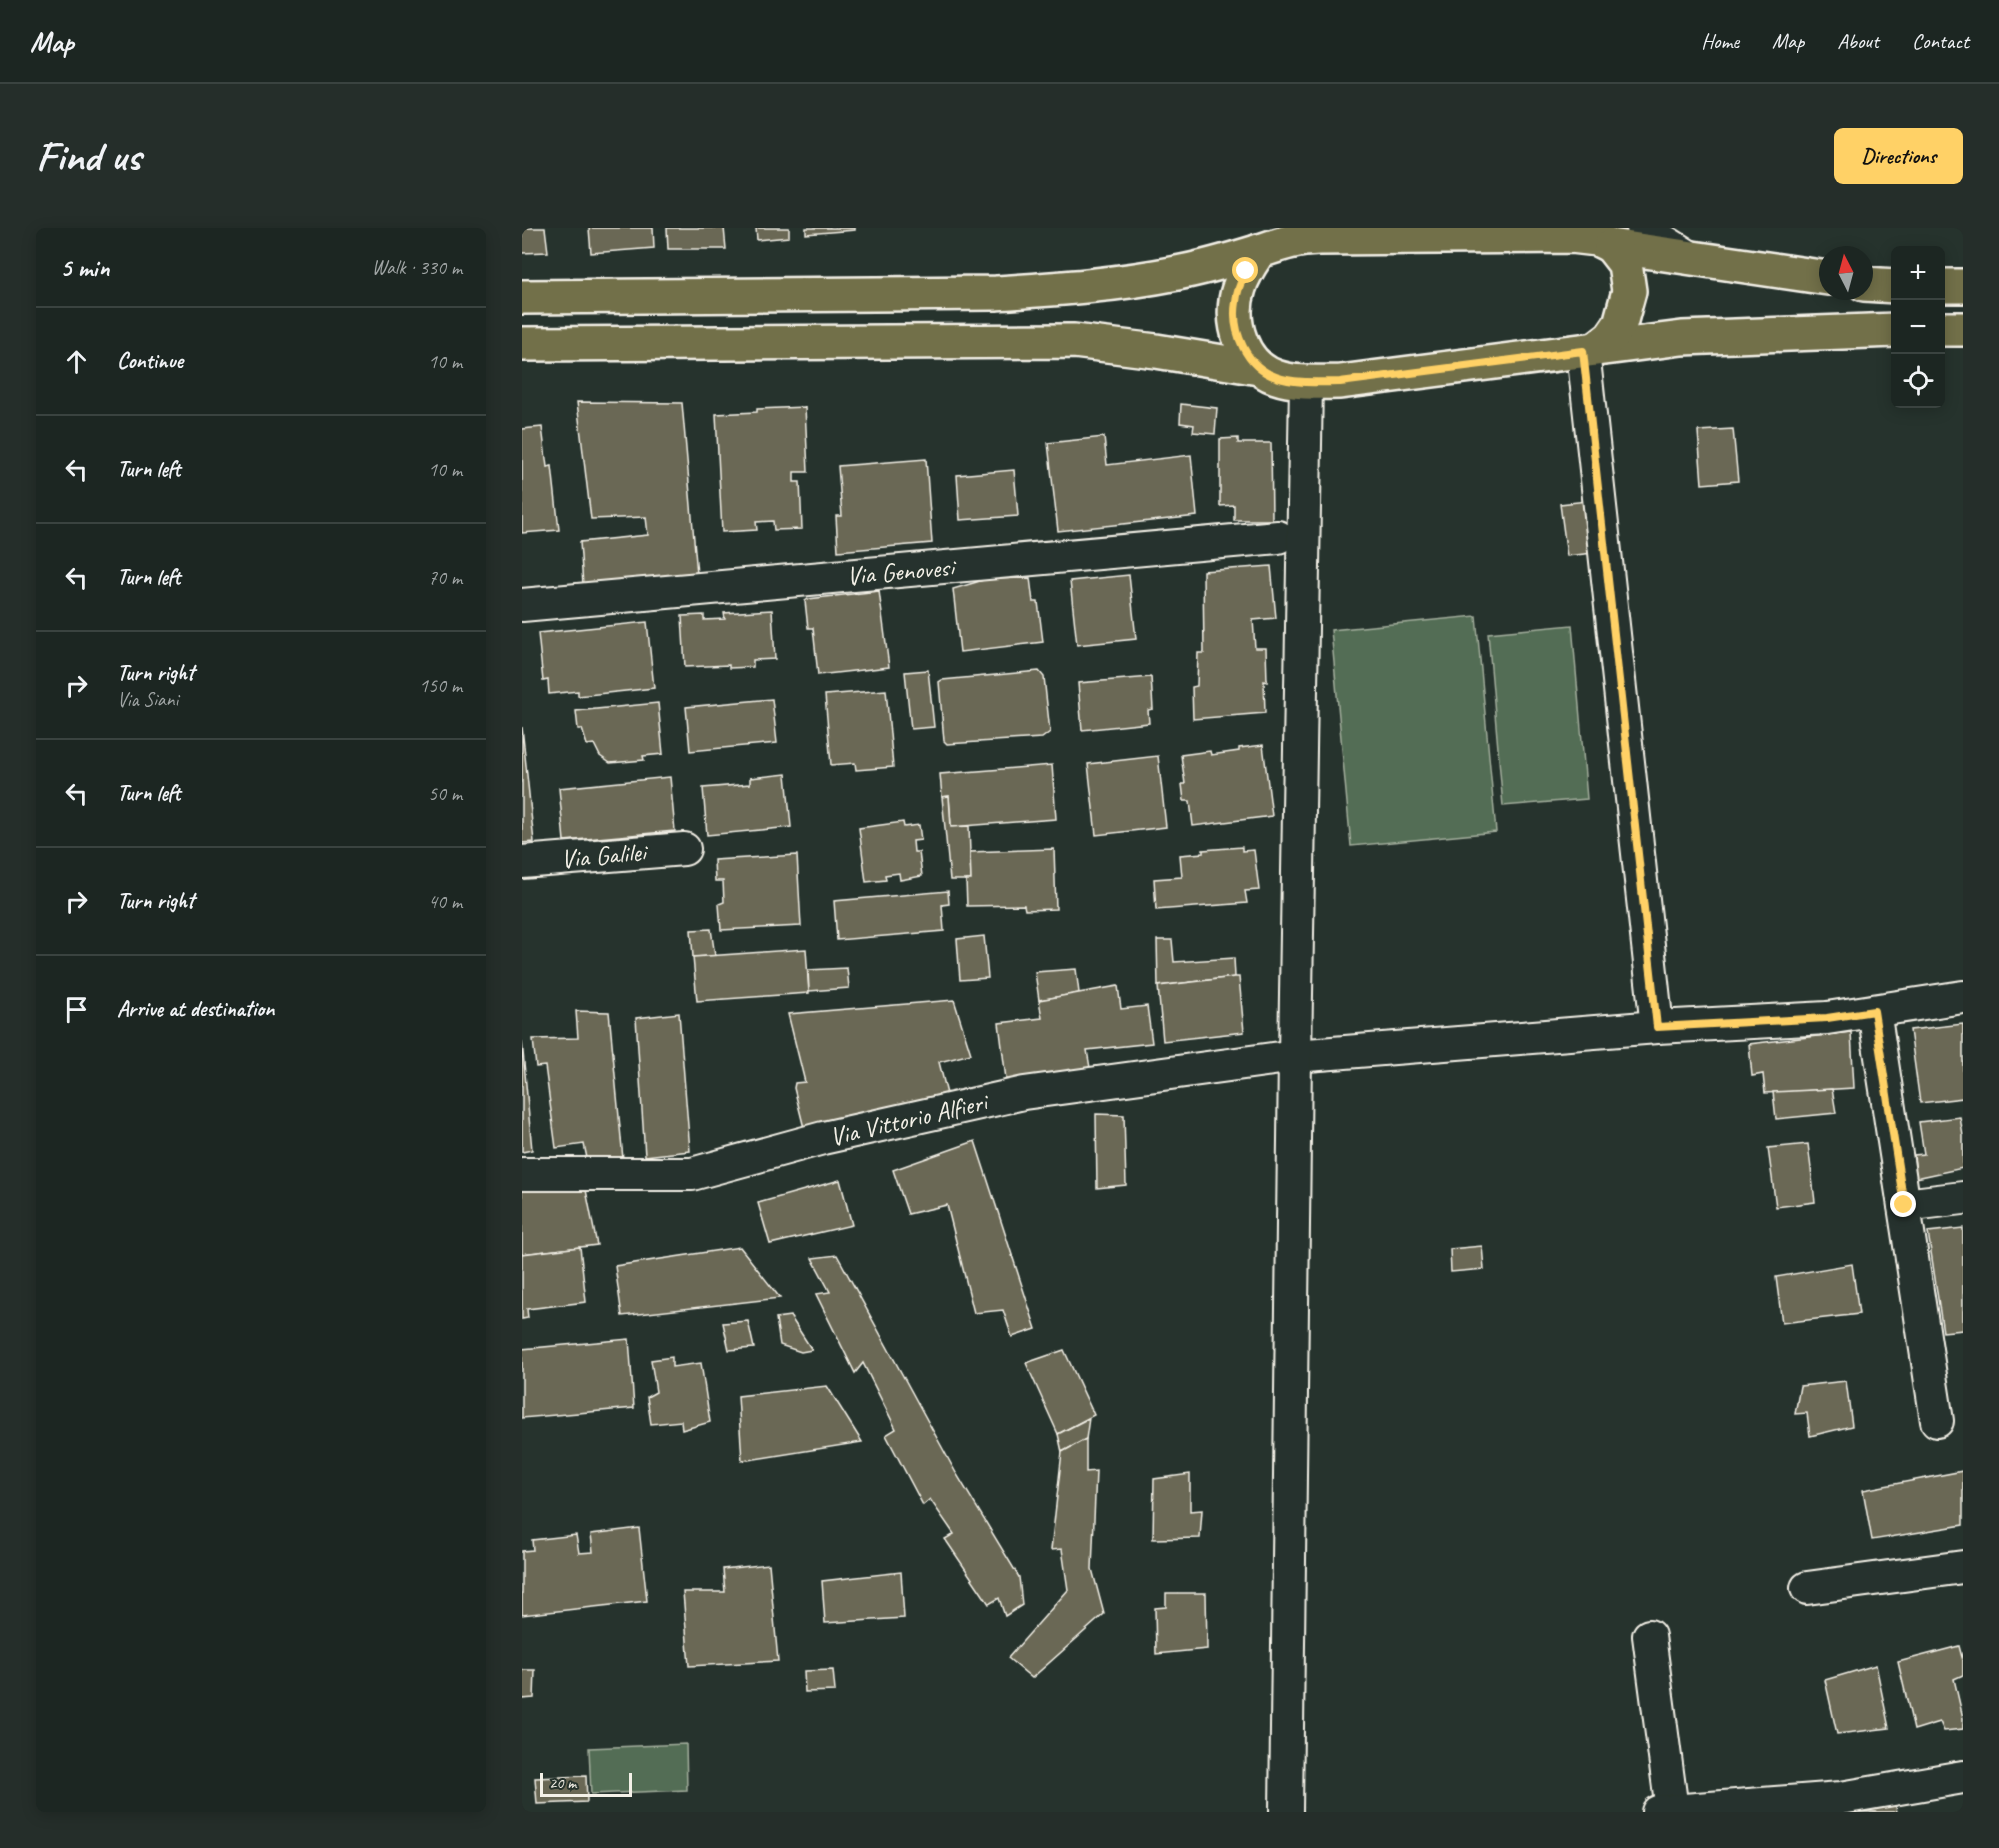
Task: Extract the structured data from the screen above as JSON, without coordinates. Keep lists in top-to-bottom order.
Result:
{
  "streets": {
    "street": ["Via Genovesi", "Via Galilei", "Via Vittorio Alfieri"]
  },
  "scale_bar": "20 m",
  "north": "top",
  "page": {
    "header": "Map",
    "nav": [
      "Home",
      "Map",
      "About",
      "Contact"
    ],
    "buttons": "Directions",
    "title": "Find us",
    "heading": ["5 min", "Walk · 330 m"],
    "map_buttons": ["+", "−"],
    "list": [
      ["Continue", "10 m"],
      ["Turn left", "10 m"],
      ["Turn left", "70 m"],
      ["Turn right", "Via Siani", "150 m"],
      ["Turn left", "50 m"],
      ["Turn right", "40 m"],
      "Arrive at destination"
    ],
    "scale": "20 m"
  }
}
